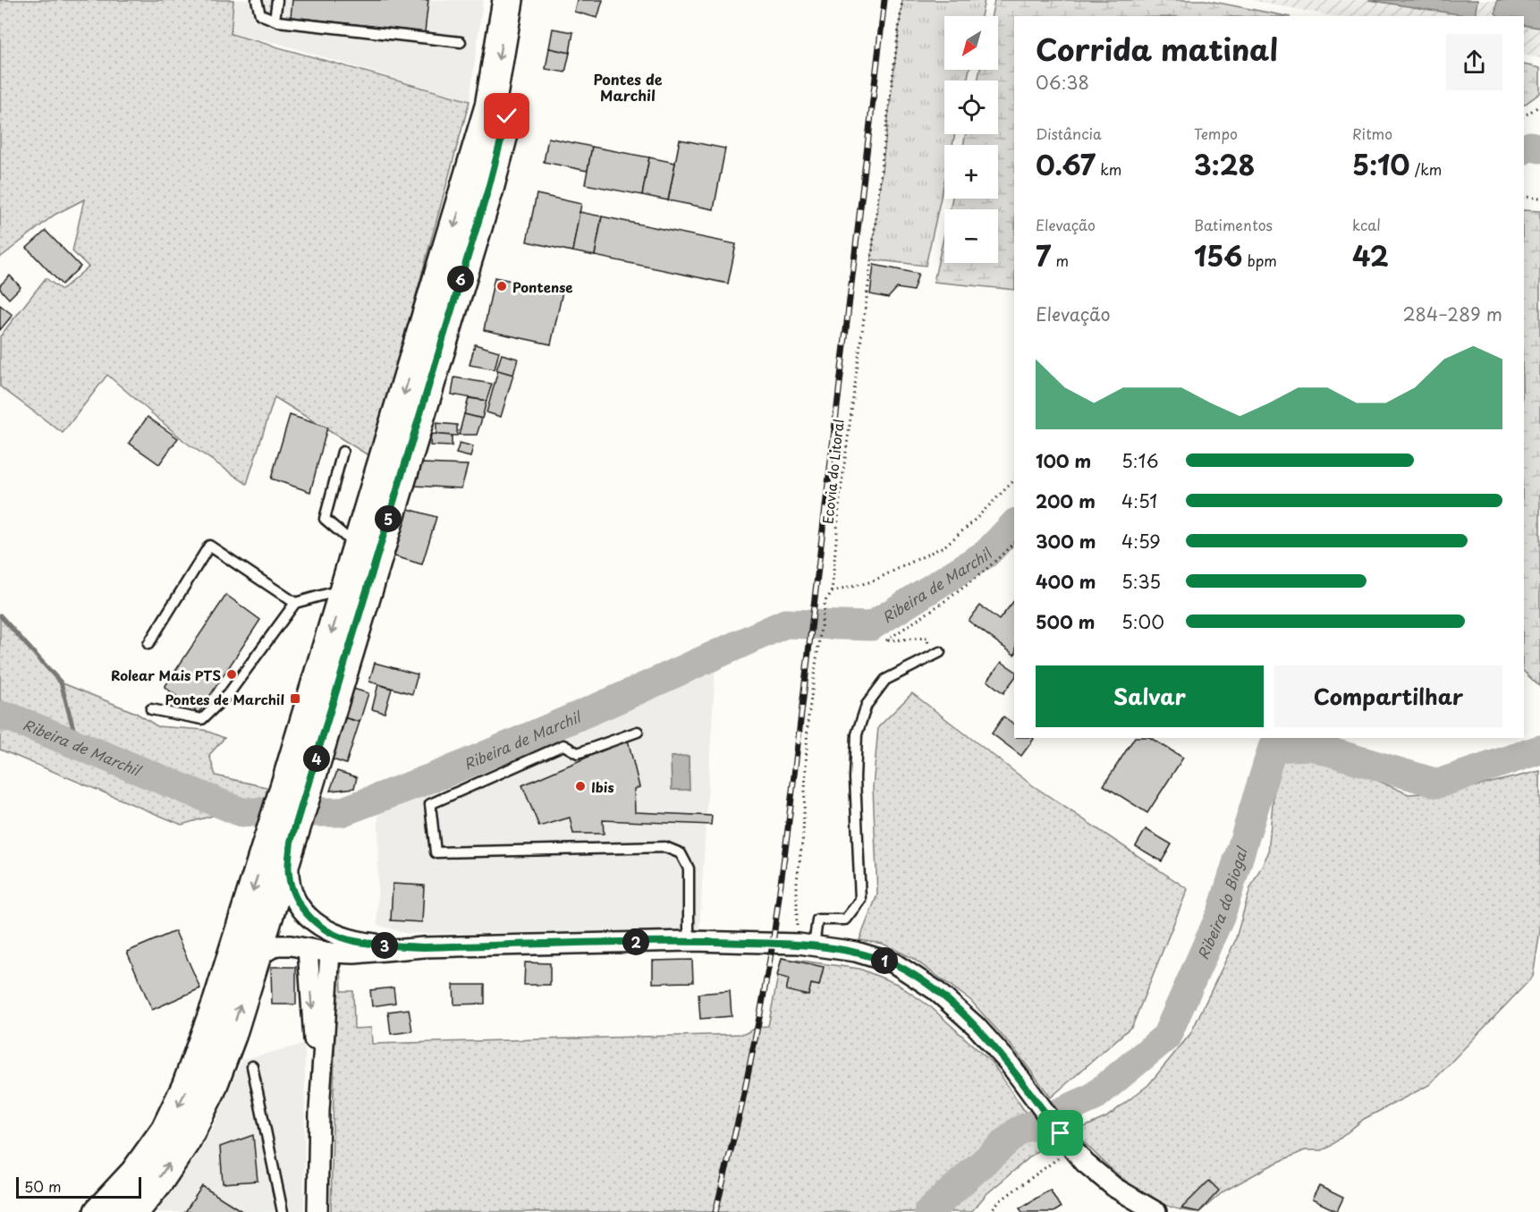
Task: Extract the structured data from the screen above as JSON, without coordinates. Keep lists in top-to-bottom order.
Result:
{
  "streets": {
    "path": ["Ecovia do Litoral"]
  },
  "districts": ["Pontes de Marchil"],
  "water": ["Ribeira de Marchil", "Ribeira do Biogal"],
  "places": {
    "other": ["Pontense", "Rolear Mais PTS", "Ibis"],
    "transit": ["Pontes de Marchil"]
  },
  "scale_bar": "50 m",
  "north": "bottom left",
  "page": {
    "map_buttons": ["+", "−"],
    "heading": ["Corrida matinal", "06:38"],
    "stats": [
      ["Distância", "0.67 km"],
      ["Tempo", "3:28"],
      ["Ritmo", "5:10 /km"],
      ["Elevação", "7 m"],
      ["Batimentos", "156 bpm"],
      ["kcal", "42"]
    ],
    "pins": [
      "6",
      "5",
      "4",
      "2",
      "3",
      "1"
    ],
    "chart": ["Elevação", "284–289 m"],
    "list": [
      {
        "name": "100 m",
        "note": "5:16"
      },
      {
        "name": "200 m",
        "note": "4:51"
      },
      {
        "name": "300 m",
        "note": "4:59"
      },
      {
        "name": "400 m",
        "note": "5:35"
      },
      {
        "name": "500 m",
        "note": "5:00"
      }
    ],
    "buttons": ["Salvar", "Compartilhar"],
    "scale": "50 m"
  }
}
